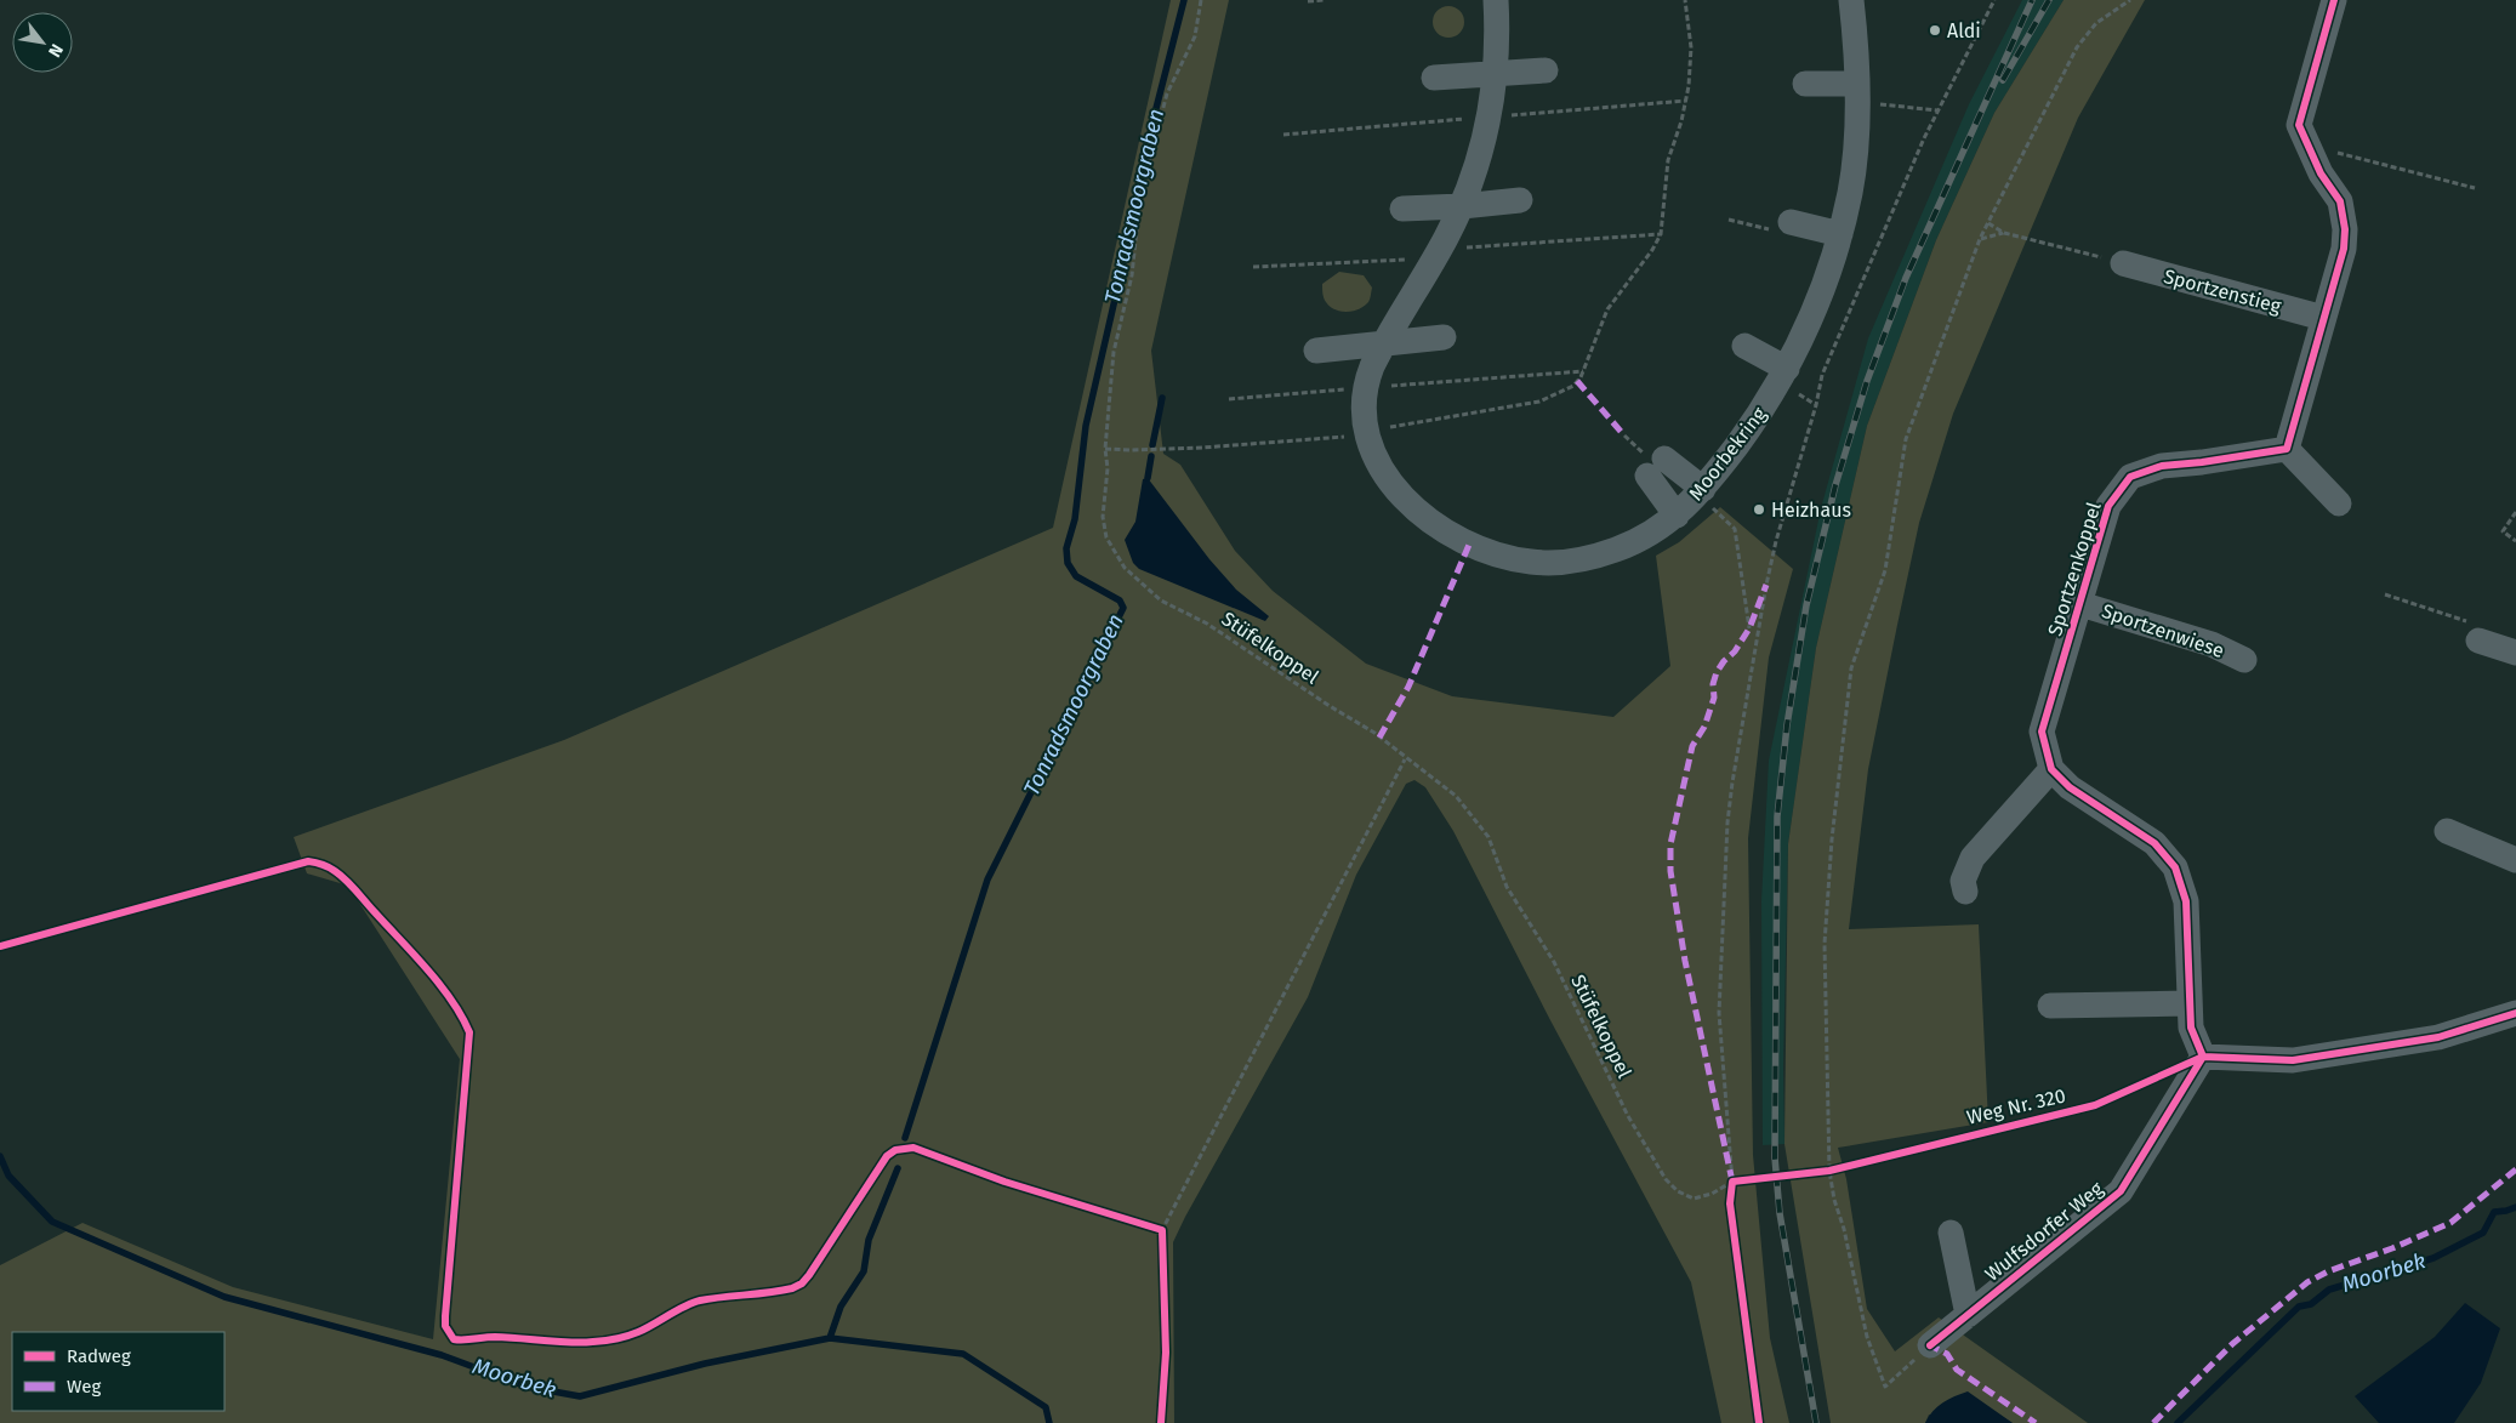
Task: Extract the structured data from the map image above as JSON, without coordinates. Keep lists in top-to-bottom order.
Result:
{
  "streets": {
    "street": [
      "Sportzenstieg",
      "Moorbekring",
      "Sportzenkoppel",
      "Sportzenwiese",
      "Wulfsdorfer Weg"
    ],
    "path": ["Stüfelkoppel"],
    "cycle path": ["Weg Nr. 320"]
  },
  "crossings": [
    ["Sportzenkoppel", "Sportzenwiese"],
    ["Weg Nr. 320", "Wulfsdorfer Weg"]
  ],
  "water": ["Tonradsmoorgraben", "Moorbek"],
  "places": ["Aldi", "Heizhaus"],
  "legend": ["Radweg", "Weg"],
  "north": "bottom right"
}
